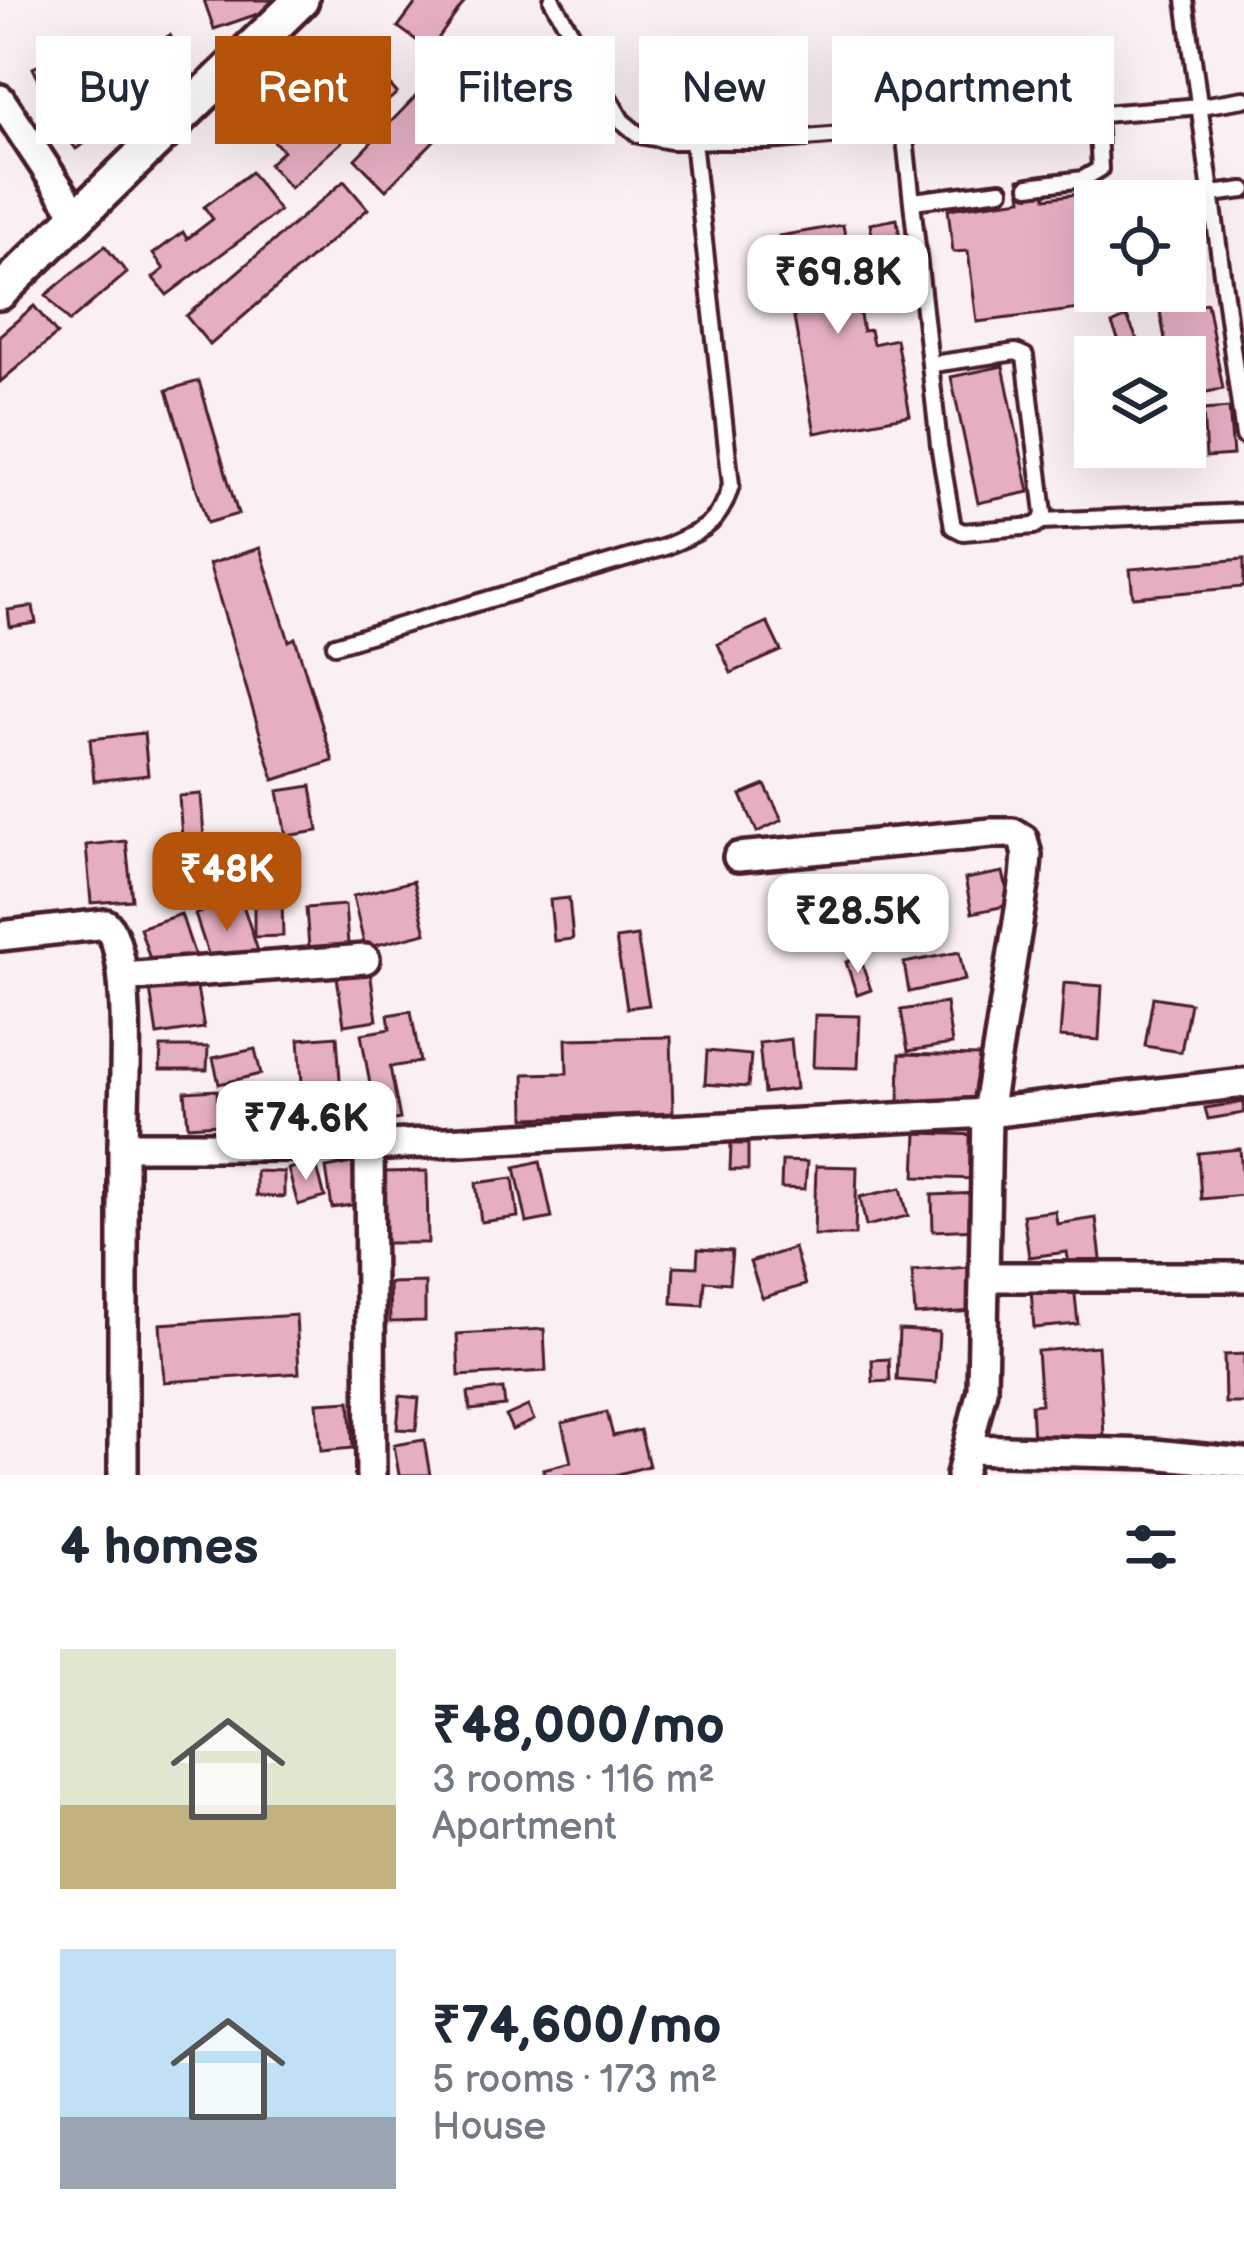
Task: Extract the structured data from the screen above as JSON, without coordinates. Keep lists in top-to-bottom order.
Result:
{
  "page": {
    "chip": [
      "Buy",
      "Rent",
      "Filters",
      "New",
      "Apartment"
    ],
    "price": [
      "₹69.8K",
      "₹48K",
      "₹28.5K",
      "₹74.6K"
    ],
    "heading": "4 homes",
    "list": [
      {
        "name": "₹48,000/mo",
        "note": "3 rooms · 116 m² · Apartment"
      },
      {
        "name": "₹74,600/mo",
        "note": "5 rooms · 173 m² · House"
      }
    ]
  }
}
